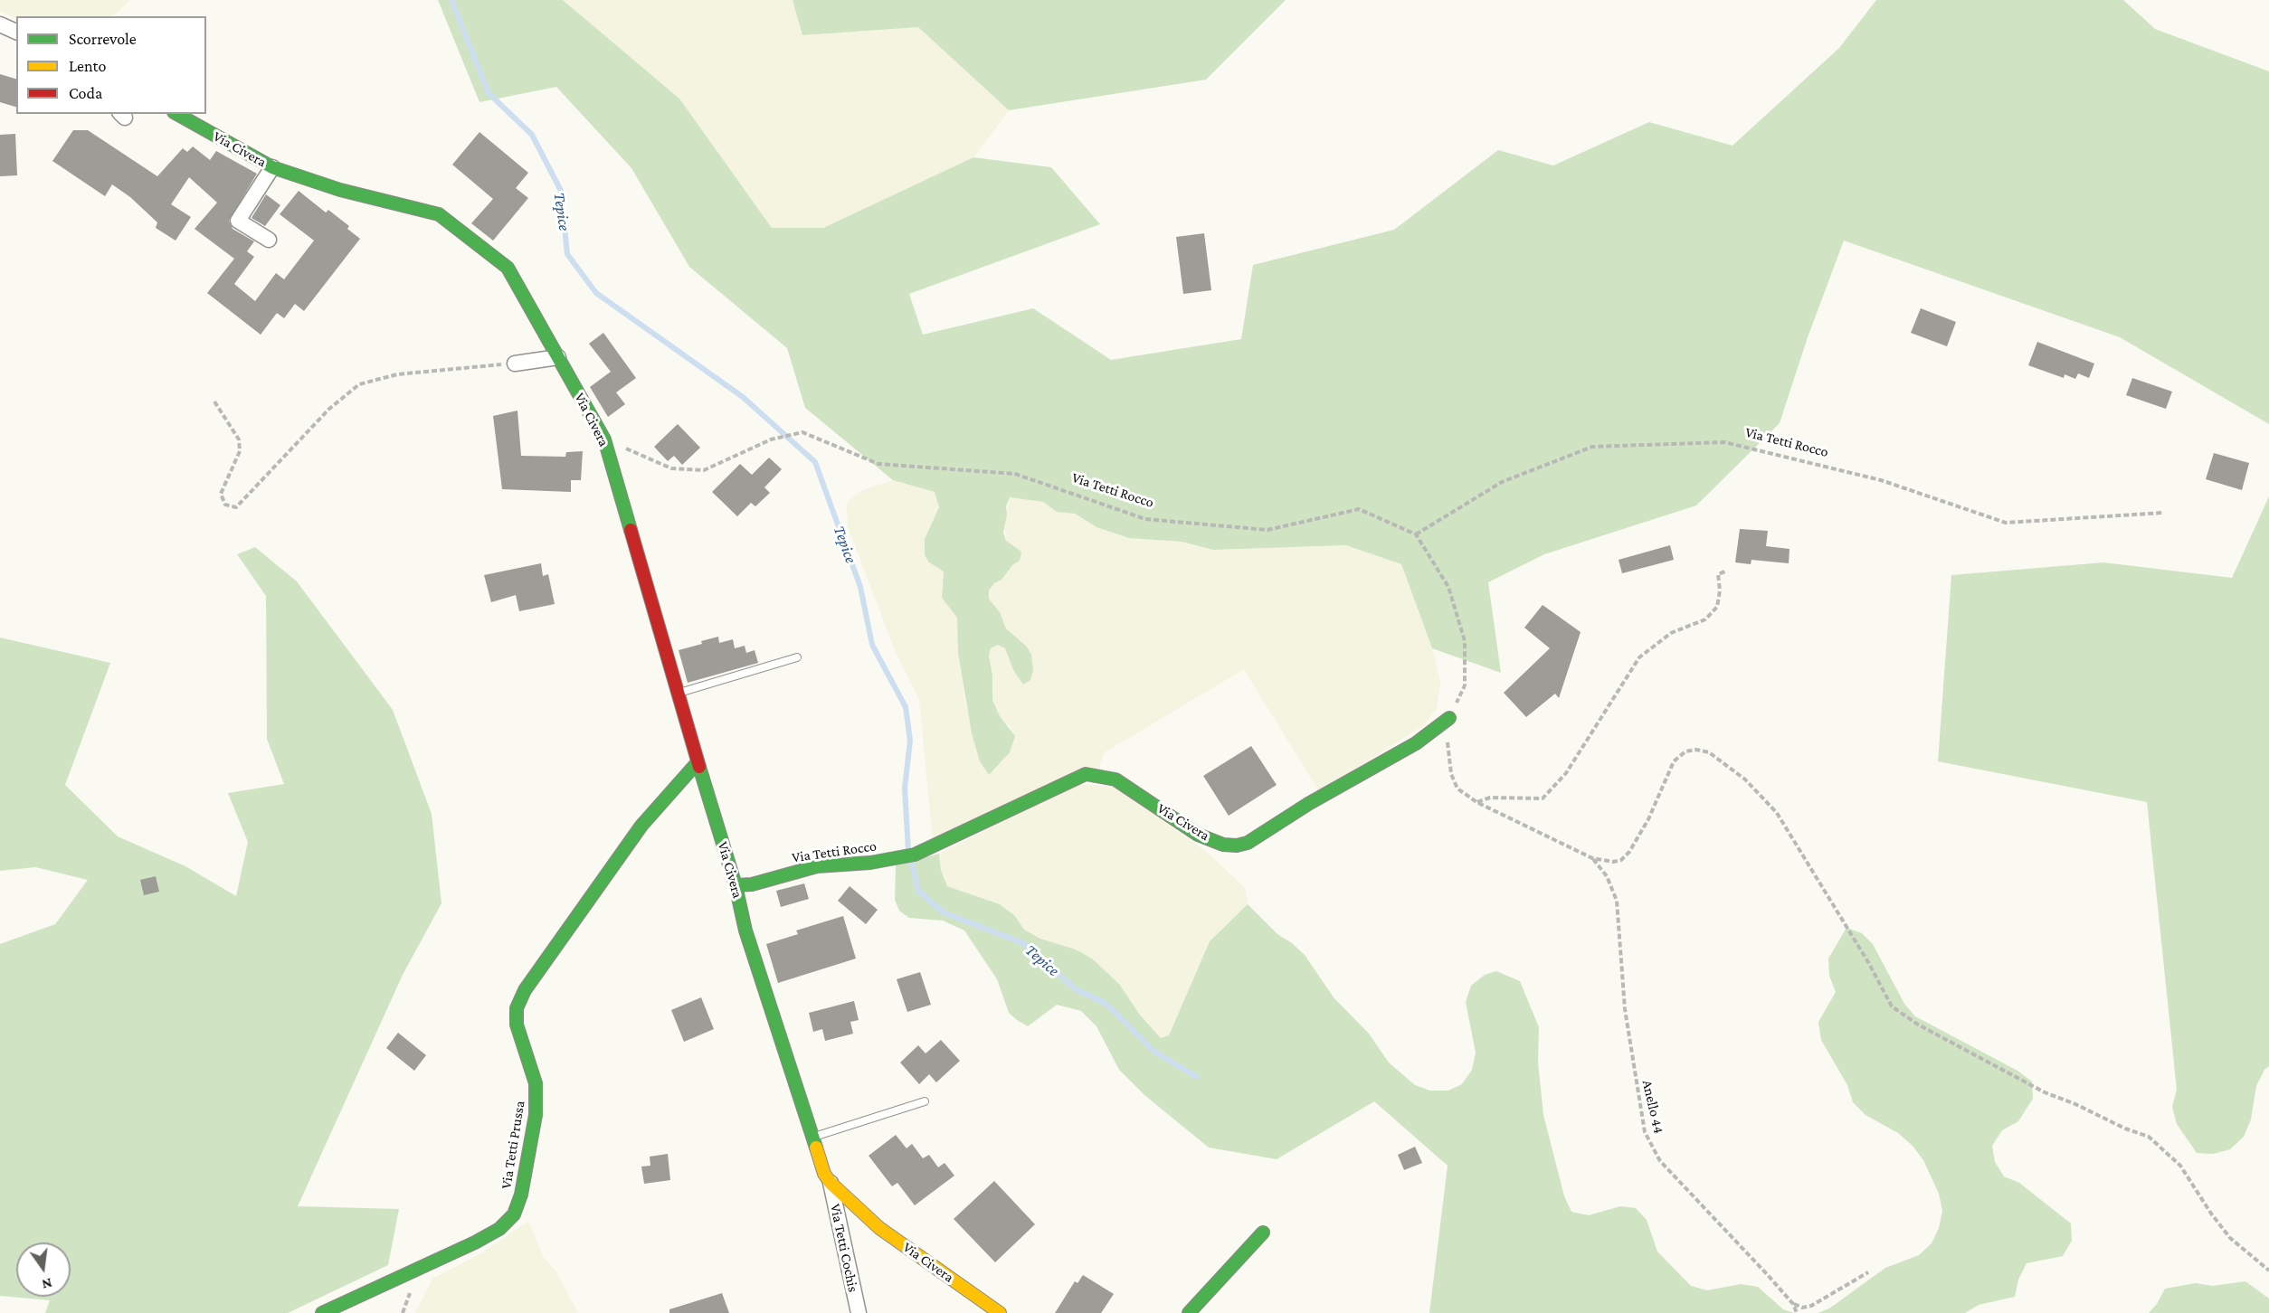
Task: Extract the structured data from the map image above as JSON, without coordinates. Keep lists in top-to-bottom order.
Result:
{
  "streets": {
    "street": [
      "Via Civera",
      "Via Tetti Rocco",
      "Via Tetti Prussa",
      "Via Tetti Cochis"
    ],
    "path": ["Anello 44"]
  },
  "crossings": [
    ["Via Civera", "Via Tetti Rocco"],
    ["Via Civera", "Via Tetti Prussa"],
    ["Via Civera", "Via Tetti Cochis"]
  ],
  "water": ["Tepice"],
  "legend": ["Scorrevole", "Lento", "Coda"],
  "north": "bottom"
}
